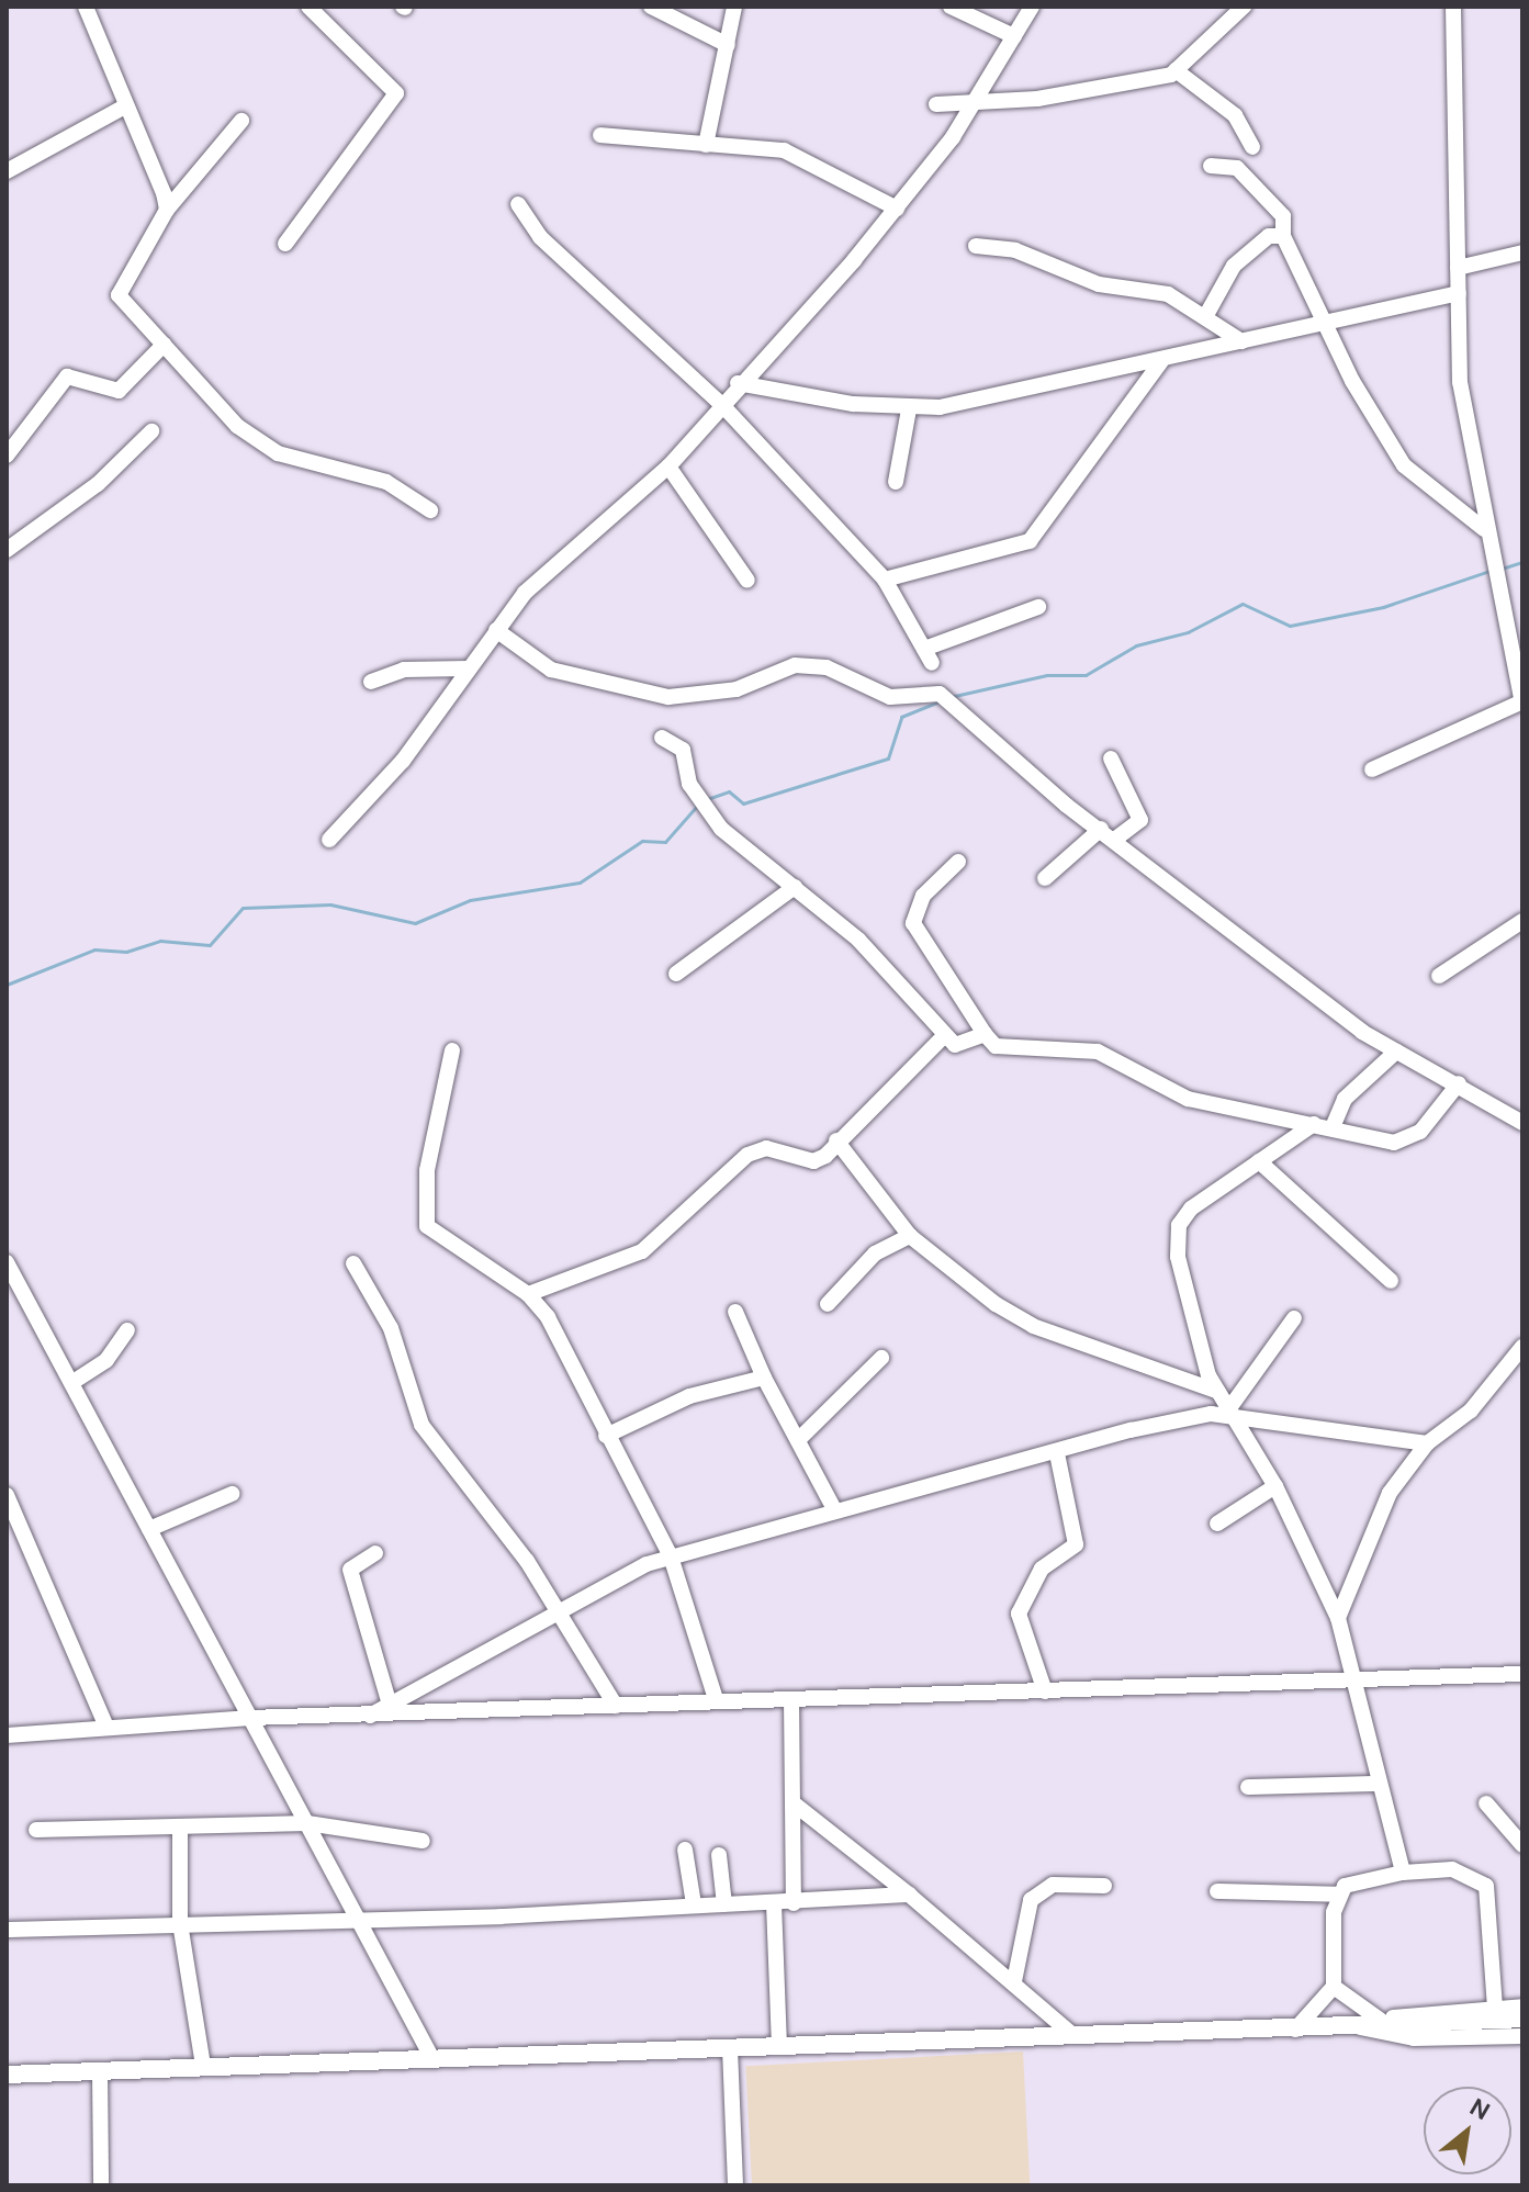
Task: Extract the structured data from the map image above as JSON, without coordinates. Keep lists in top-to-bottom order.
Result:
{
  "north": "top right"
}
